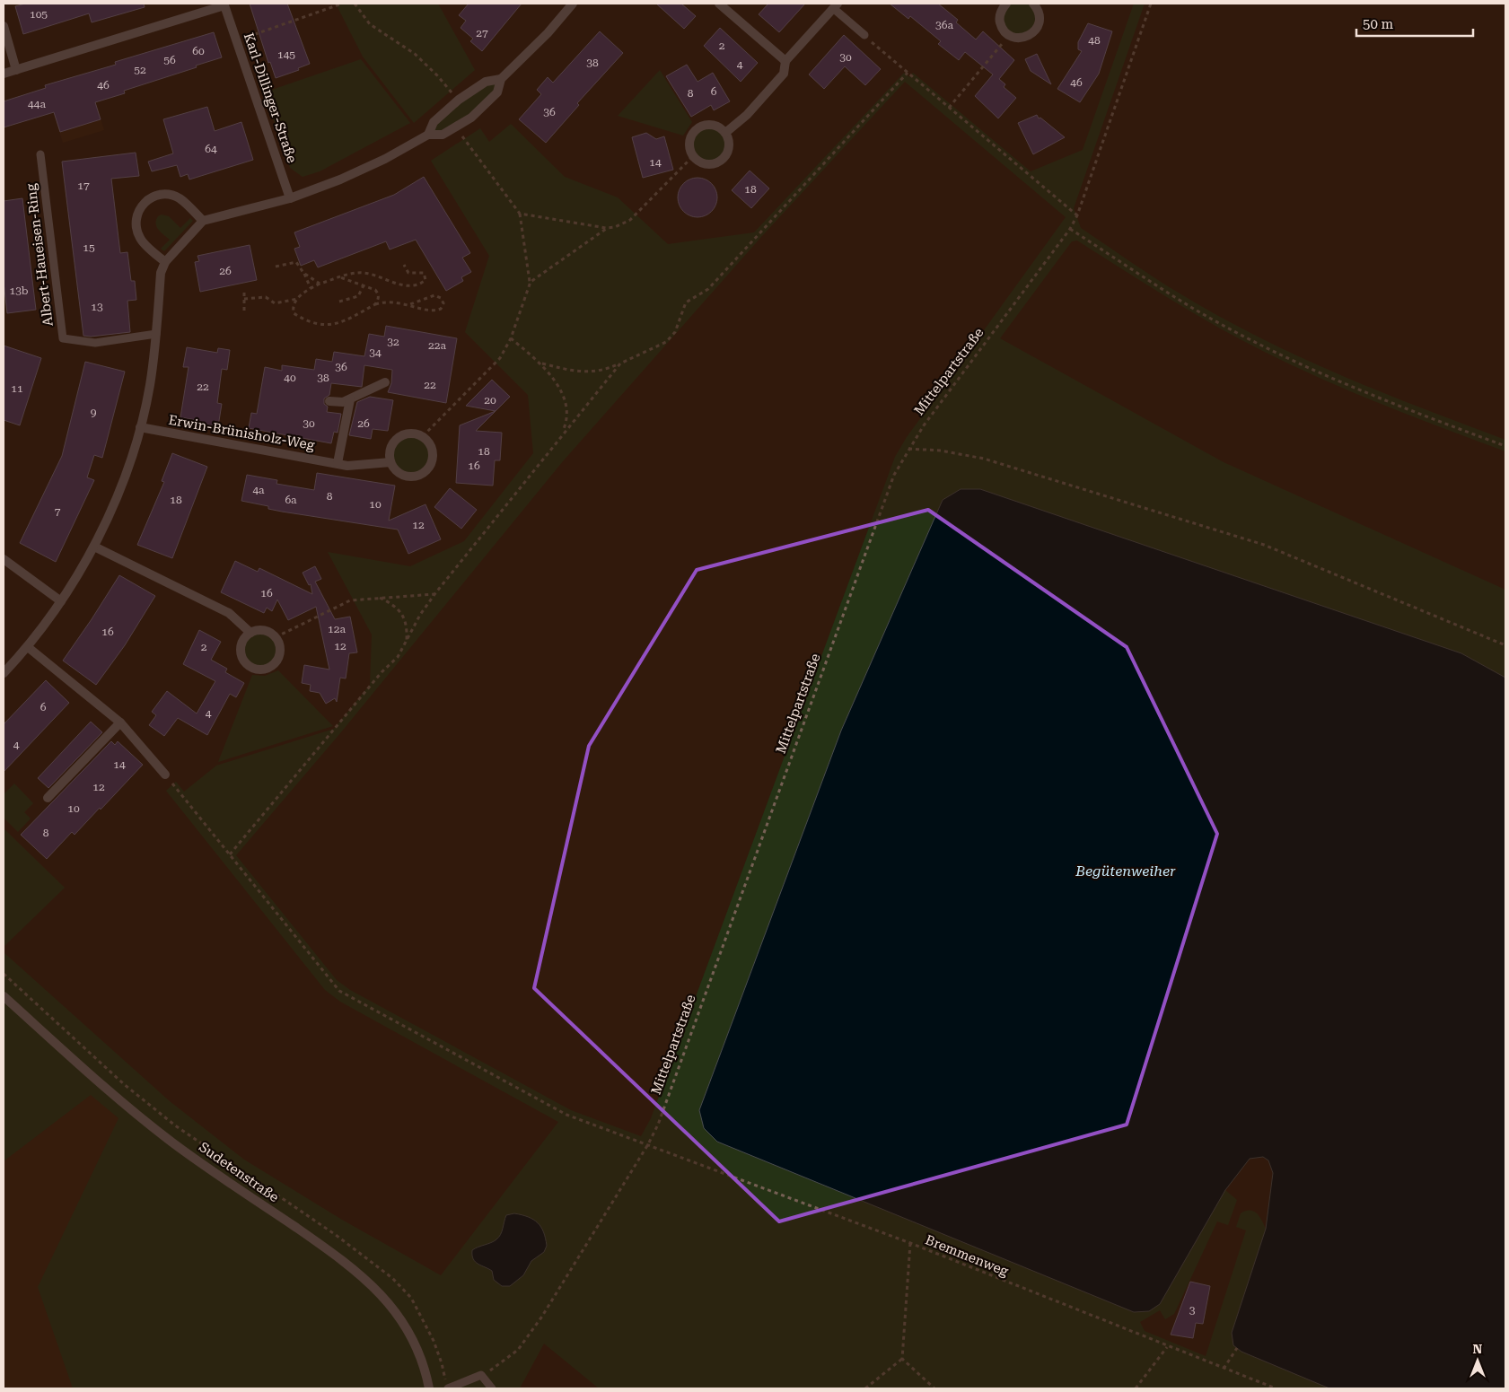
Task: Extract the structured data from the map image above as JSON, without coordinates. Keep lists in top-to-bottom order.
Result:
{
  "streets": {
    "street": ["Karl-Dillinger-Straße", "Erwin-Brünisholz-Weg", "Sudetenstraße"],
    "lane": ["Albert-Haueisen-Ring"],
    "path": ["Mittelpartstraße", "Bremmenweg"]
  },
  "crossings": [
    ["Mittelpartstraße", "Bremmenweg"]
  ],
  "water": ["Begütenweiher"],
  "house_numbers": [
    "105",
    "36a",
    "27",
    "48",
    "2",
    "60",
    "145",
    "30",
    "56",
    "38",
    "4",
    "52",
    "46",
    "46",
    "6",
    "8",
    "44a",
    "36",
    "64",
    "14",
    "17",
    "18",
    "15",
    "26",
    "13b",
    "13",
    "32",
    "22a",
    "34",
    "36",
    "40",
    "38",
    "22",
    "22",
    "11",
    "20",
    "9",
    "30",
    "26",
    "18",
    "16",
    "4a",
    "8",
    "18",
    "6a",
    "10",
    "7",
    "12",
    "16",
    "12a",
    "16",
    "12",
    "2",
    "6",
    "4",
    "4",
    "14",
    "12",
    "10",
    "8",
    "3"
  ],
  "scale_bar": "50 m",
  "north": "top"
}
